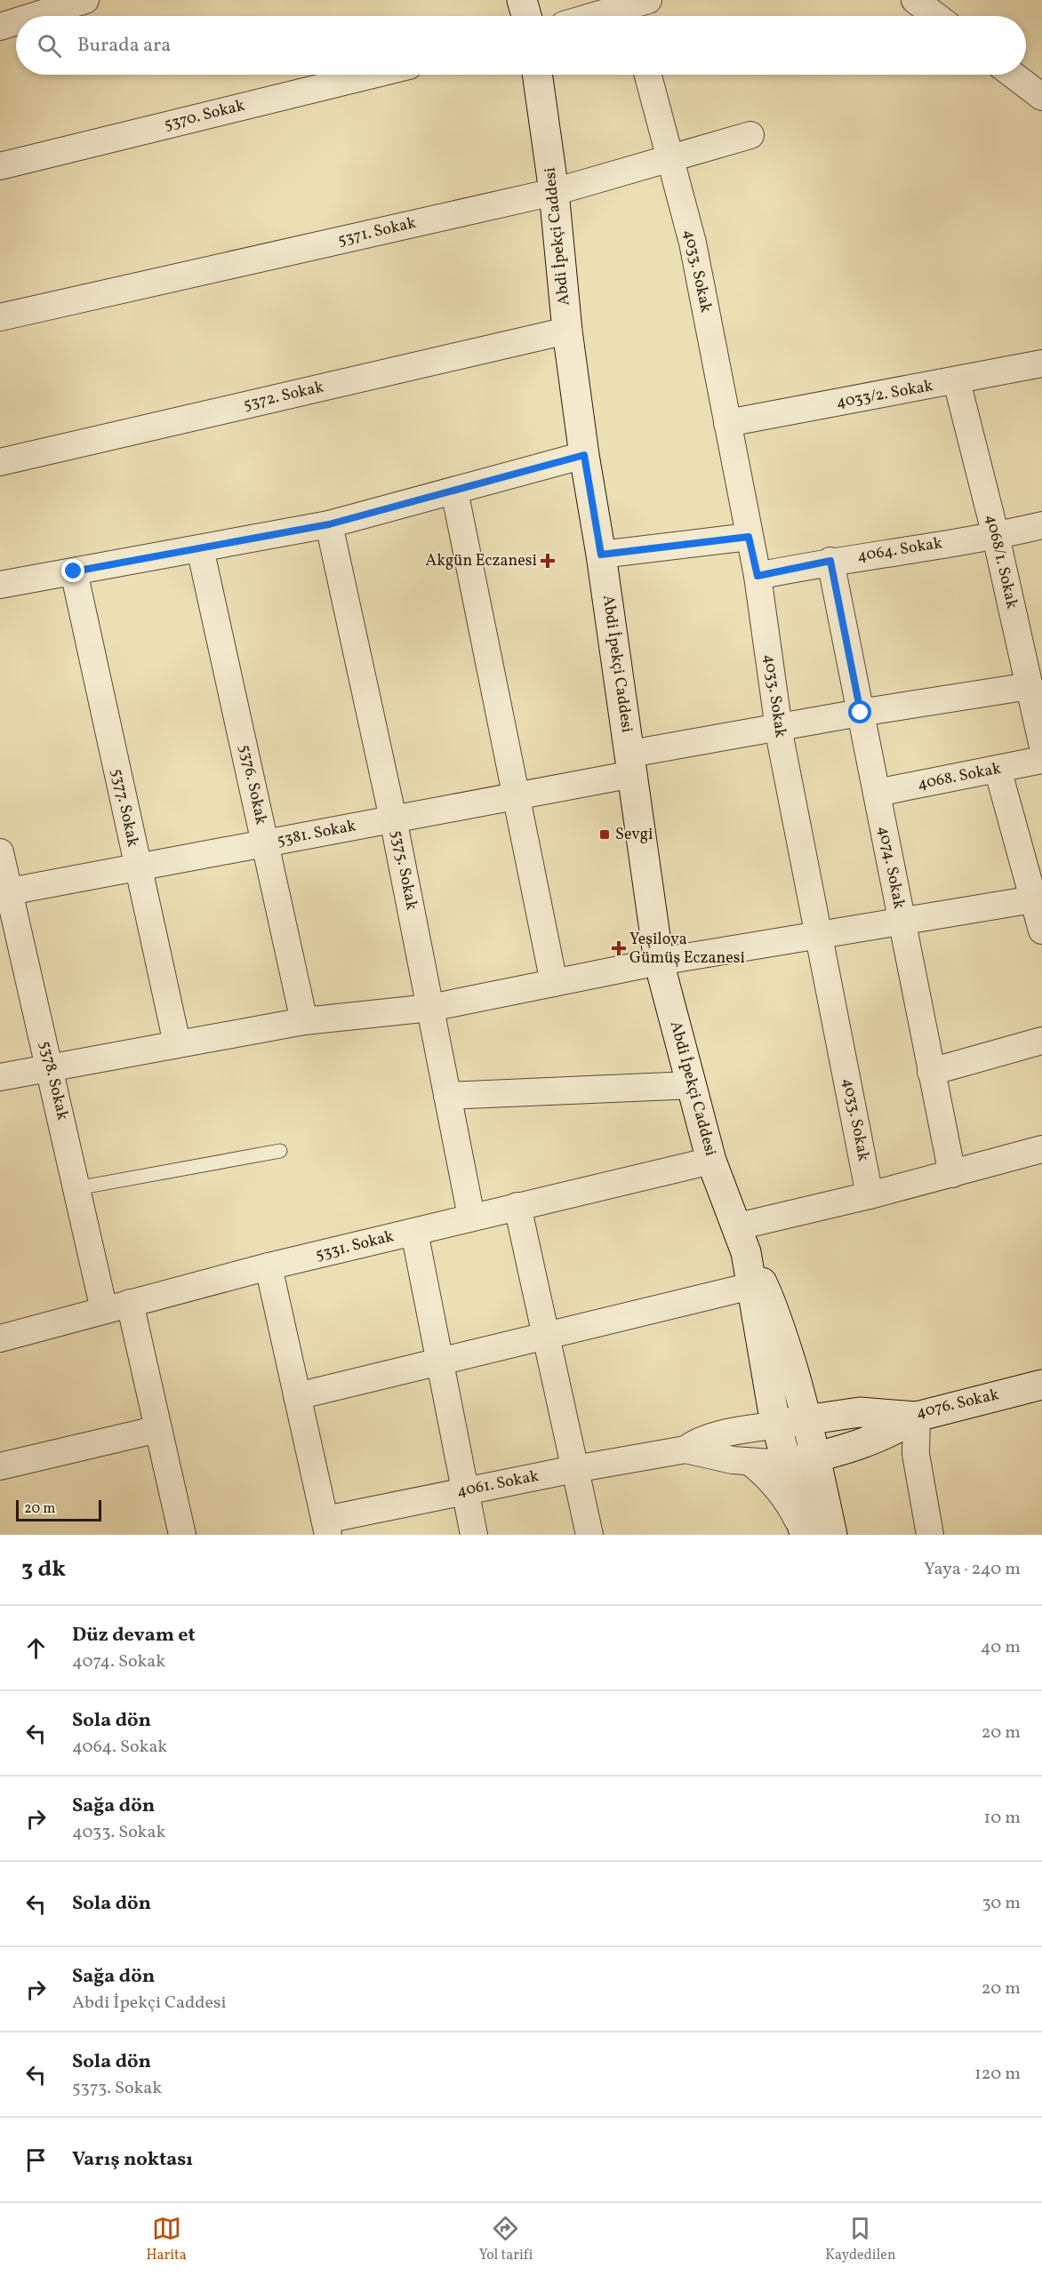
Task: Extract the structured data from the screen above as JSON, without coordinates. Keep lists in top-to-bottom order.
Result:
{
  "streets": {
    "main road": ["Abdi İpekçi Caddesi", "4076. Sokak"],
    "street": [
      "5370. Sokak",
      "5371. Sokak",
      "4033. Sokak",
      "4033/2. Sokak",
      "5372. Sokak",
      "4064. Sokak",
      "4068/1. Sokak",
      "4068. Sokak",
      "5376. Sokak",
      "5377. Sokak",
      "5381. Sokak",
      "4074. Sokak",
      "5375. Sokak",
      "5378. Sokak",
      "5331. Sokak",
      "4061. Sokak"
    ]
  },
  "crossings": [
    ["5371. Sokak", "Abdi İpekçi Caddesi"],
    ["5371. Sokak", "4033. Sokak"],
    ["Abdi İpekçi Caddesi", "5372. Sokak"],
    ["Abdi İpekçi Caddesi", "5381. Sokak"],
    ["Abdi İpekçi Caddesi", "5331. Sokak"],
    ["Abdi İpekçi Caddesi", "4076. Sokak"],
    ["Abdi İpekçi Caddesi", "4061. Sokak"],
    ["4033. Sokak", "4033/2. Sokak"],
    ["4033. Sokak", "4064. Sokak"],
    ["4033. Sokak", "5381. Sokak"],
    ["4033/2. Sokak", "4068/1. Sokak"],
    ["4064. Sokak", "4068/1. Sokak"],
    ["4064. Sokak", "4074. Sokak"],
    ["4068/1. Sokak", "5381. Sokak"],
    ["4068. Sokak", "4074. Sokak"],
    ["5376. Sokak", "5381. Sokak"],
    ["5377. Sokak", "5381. Sokak"],
    ["5381. Sokak", "4074. Sokak"],
    ["5381. Sokak", "5375. Sokak"],
    ["5381. Sokak", "5378. Sokak"],
    ["5375. Sokak", "5331. Sokak"],
    ["5378. Sokak", "5331. Sokak"],
    ["4076. Sokak", "4061. Sokak"]
  ],
  "places": {
    "health": ["Akgün Eczanesi", "Yeşilova Gümüş Eczanesi"],
    "transit": ["Sevgi"]
  },
  "scale_bar": "20 m",
  "page": {
    "search": "Burada ara",
    "scale": "20 m",
    "heading": ["3 dk", "Yaya · 240 m"],
    "list": [
      ["Düz devam et", "4074. Sokak", "40 m"],
      ["Sola dön", "4064. Sokak", "20 m"],
      ["Sağa dön", "4033. Sokak", "10 m"],
      ["Sola dön", "30 m"],
      ["Sağa dön", "Abdi İpekçi Caddesi", "20 m"],
      ["Sola dön", "5373. Sokak", "120 m"],
      "Varış noktası"
    ],
    "nav": ["Harita", "Yol tarifi", "Kaydedilen"]
  }
}
